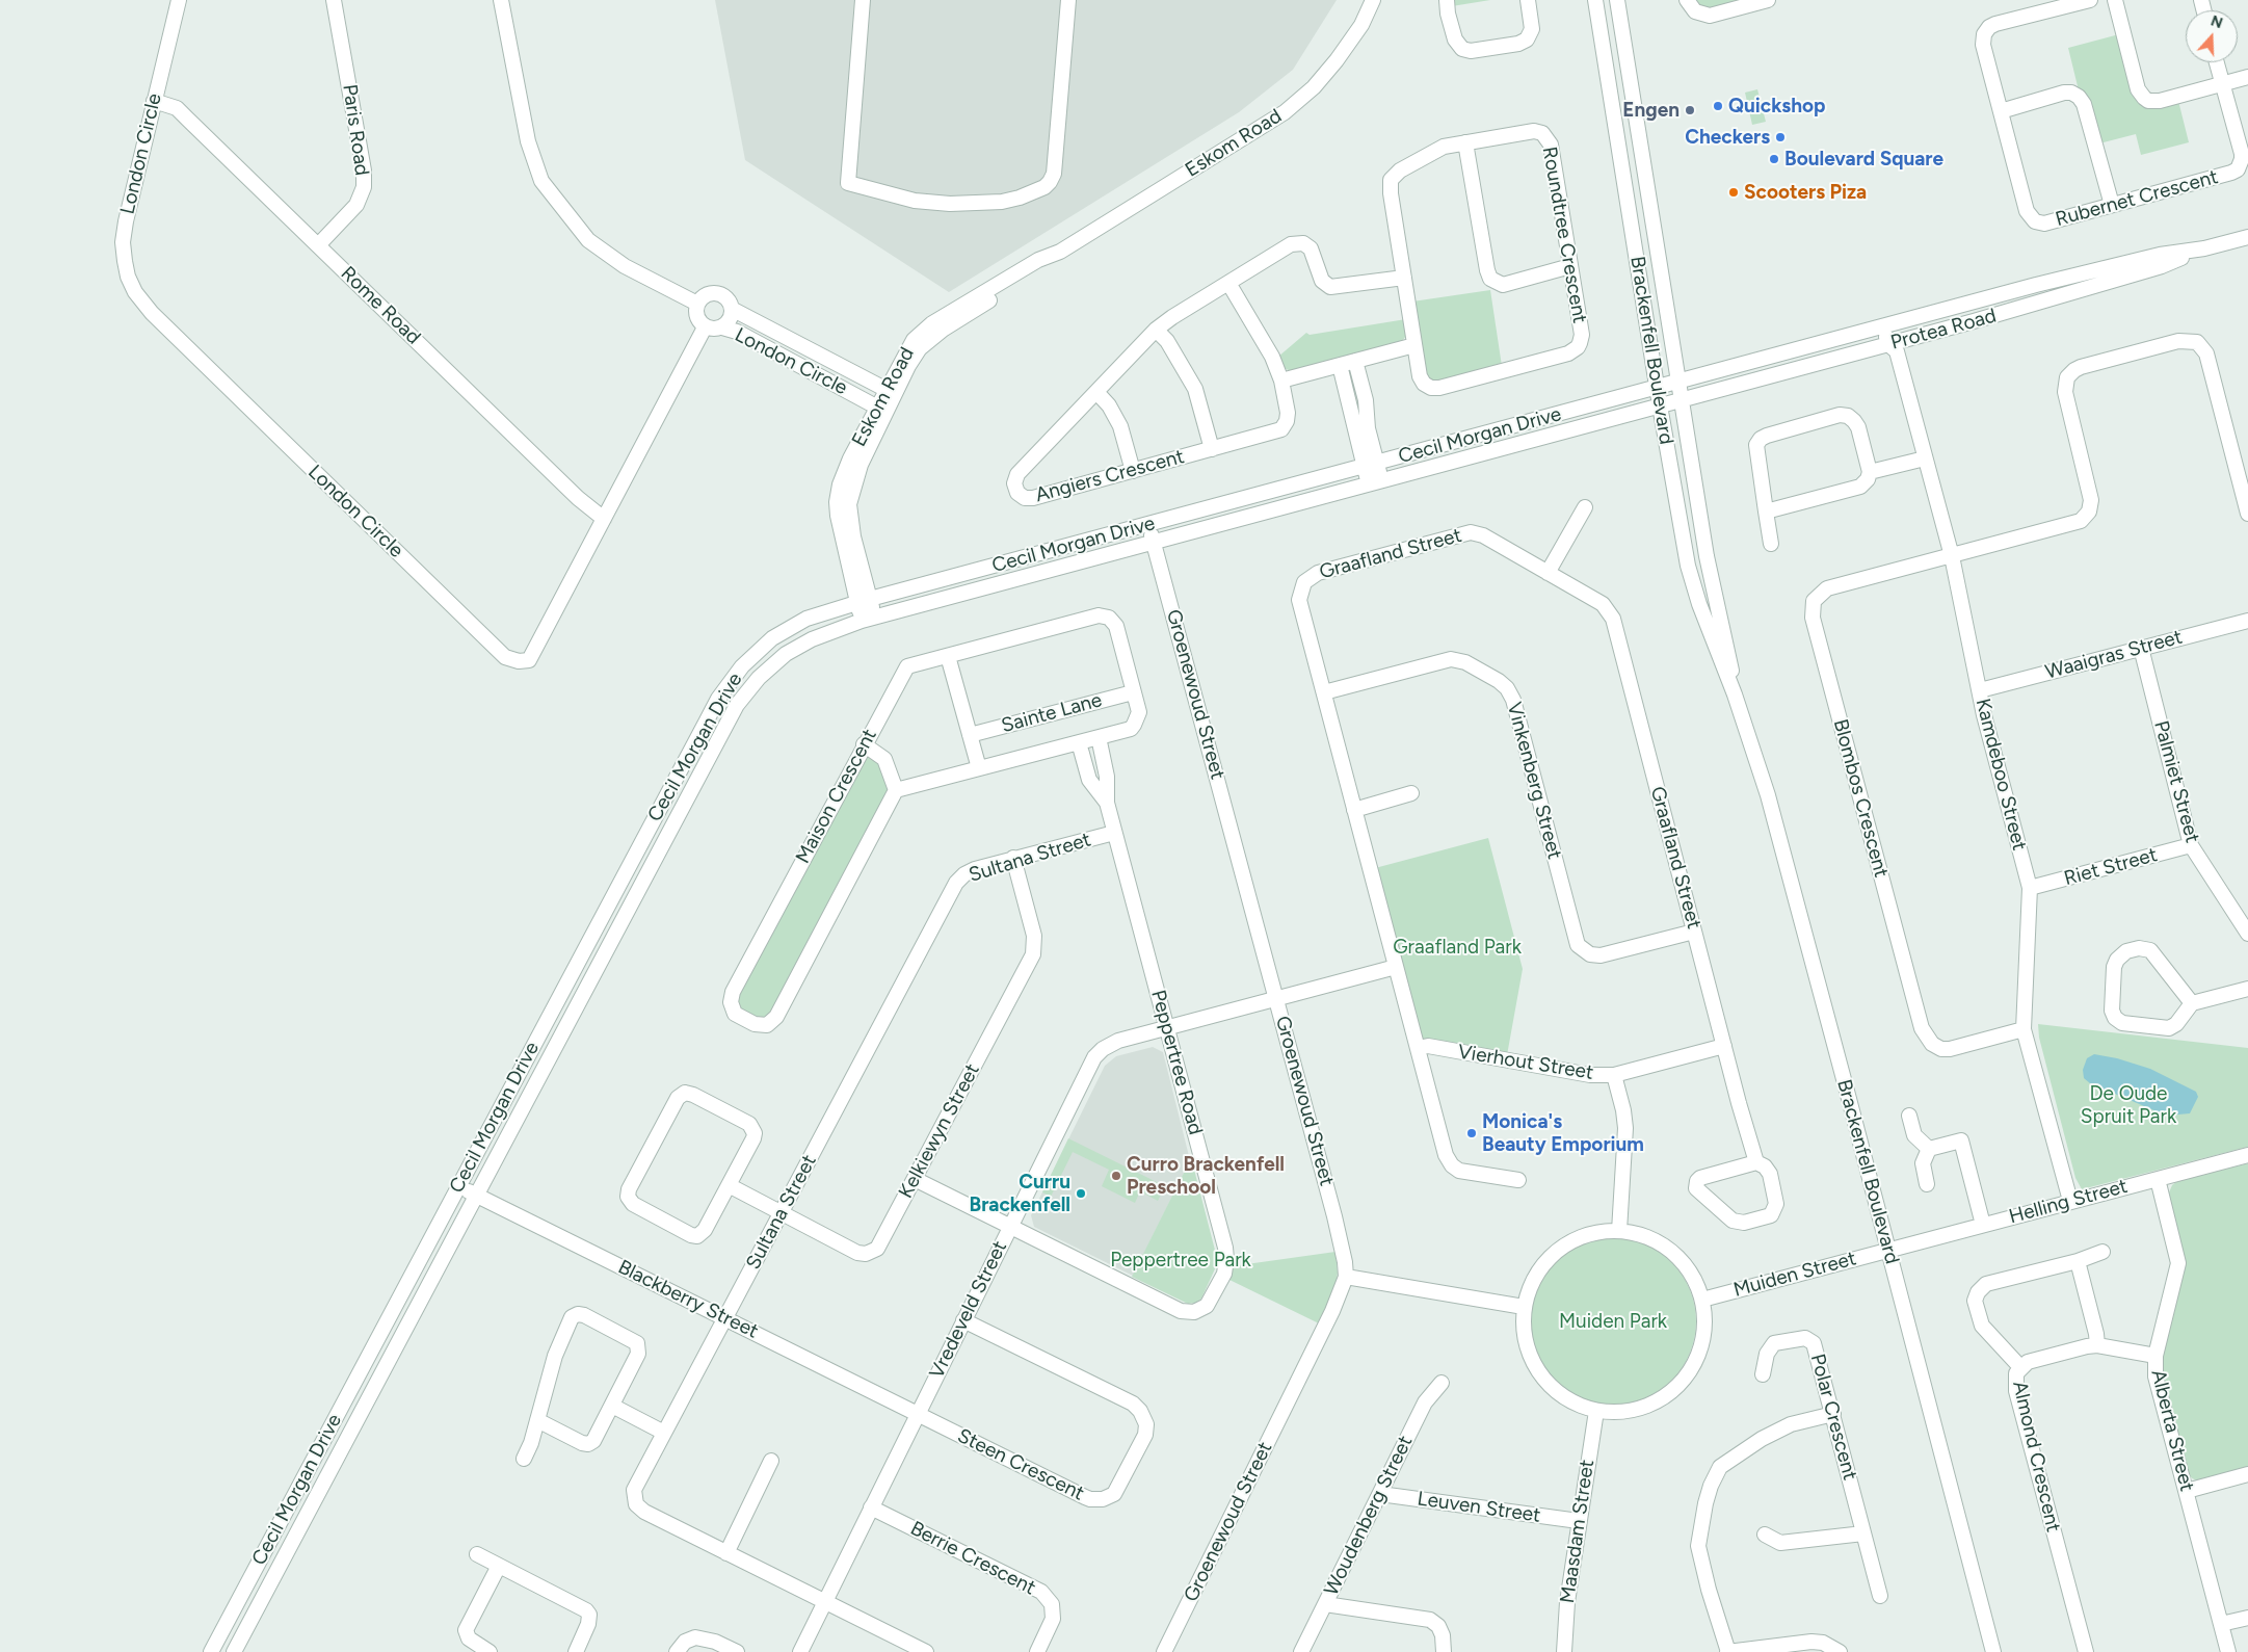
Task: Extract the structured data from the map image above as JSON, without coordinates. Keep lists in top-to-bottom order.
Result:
{
  "streets": {
    "street": [
      "Paris Road",
      "Eskom Road",
      "London Circle",
      "Rubernet Crescent",
      "Roundtree Crescent",
      "Rome Road",
      "Protea Road",
      "Brackenfell Boulevard",
      "Cecil Morgan Drive",
      "Angiers Crescent",
      "Graafland Street",
      "Waaigras Street",
      "Groenewoud Street",
      "Sainte Lane",
      "Kamdeboo Street",
      "Vinkenberg Street",
      "Palmiet Street",
      "Maison Crescent",
      "Blombos Crescent",
      "Sultana Street",
      "Riet Street",
      "Peppertree Road",
      "Vierhout Street",
      "Kelkiewyn Street",
      "Helling Street",
      "Muiden Street",
      "Blackberry Street",
      "Vredeveld Street",
      "Polar Crescent",
      "Alberta Street",
      "Almond Crescent",
      "Steen Crescent",
      "Leuven Street",
      "Woudenberg Street",
      "Maasdam Street",
      "Berrie Crescent"
    ]
  },
  "crossings": [
    ["Paris Road", "Rome Road"],
    ["Eskom Road", "London Circle"],
    ["Eskom Road", "Cecil Morgan Drive"],
    ["London Circle", "Rome Road"],
    ["Roundtree Crescent", "Angiers Crescent"],
    ["Protea Road", "Brackenfell Boulevard"],
    ["Protea Road", "Cecil Morgan Drive"],
    ["Protea Road", "Kamdeboo Street"],
    ["Brackenfell Boulevard", "Cecil Morgan Drive"],
    ["Brackenfell Boulevard", "Helling Street"],
    ["Brackenfell Boulevard", "Muiden Street"],
    ["Cecil Morgan Drive", "Groenewoud Street"],
    ["Cecil Morgan Drive", "Blackberry Street"],
    ["Graafland Street", "Vinkenberg Street"],
    ["Graafland Street", "Vierhout Street"],
    ["Graafland Street", "Vredeveld Street"],
    ["Waaigras Street", "Kamdeboo Street"],
    ["Waaigras Street", "Palmiet Street"],
    ["Groenewoud Street", "Vredeveld Street"],
    ["Sainte Lane", "Maison Crescent"],
    ["Kamdeboo Street", "Blombos Crescent"],
    ["Kamdeboo Street", "Riet Street"],
    ["Kamdeboo Street", "Helling Street"],
    ["Palmiet Street", "Riet Street"],
    ["Sultana Street", "Peppertree Road"],
    ["Sultana Street", "Kelkiewyn Street"],
    ["Sultana Street", "Blackberry Street"],
    ["Sultana Street", "Vredeveld Street"],
    ["Peppertree Road", "Kelkiewyn Street"],
    ["Peppertree Road", "Vredeveld Street"],
    ["Helling Street", "Muiden Street"],
    ["Helling Street", "Alberta Street"],
    ["Muiden Street", "Maasdam Street"],
    ["Blackberry Street", "Vredeveld Street"],
    ["Blackberry Street", "Steen Crescent"],
    ["Vredeveld Street", "Steen Crescent"],
    ["Vredeveld Street", "Berrie Crescent"],
    ["Alberta Street", "Almond Crescent"],
    ["Leuven Street", "Woudenberg Street"],
    ["Leuven Street", "Maasdam Street"]
  ],
  "parks": [
    "Graafland Park",
    "De Oude Spruit Park",
    "Peppertree Park",
    "Muiden Park"
  ],
  "places": [
    "Quickshop",
    "Engen",
    "Checkers",
    "Boulevard Square",
    "Scooters Piza",
    "Monica's Beauty Emporium",
    "Curro Brackenfell Preschool",
    "Curru Brackenfell"
  ],
  "north": "top"
}
